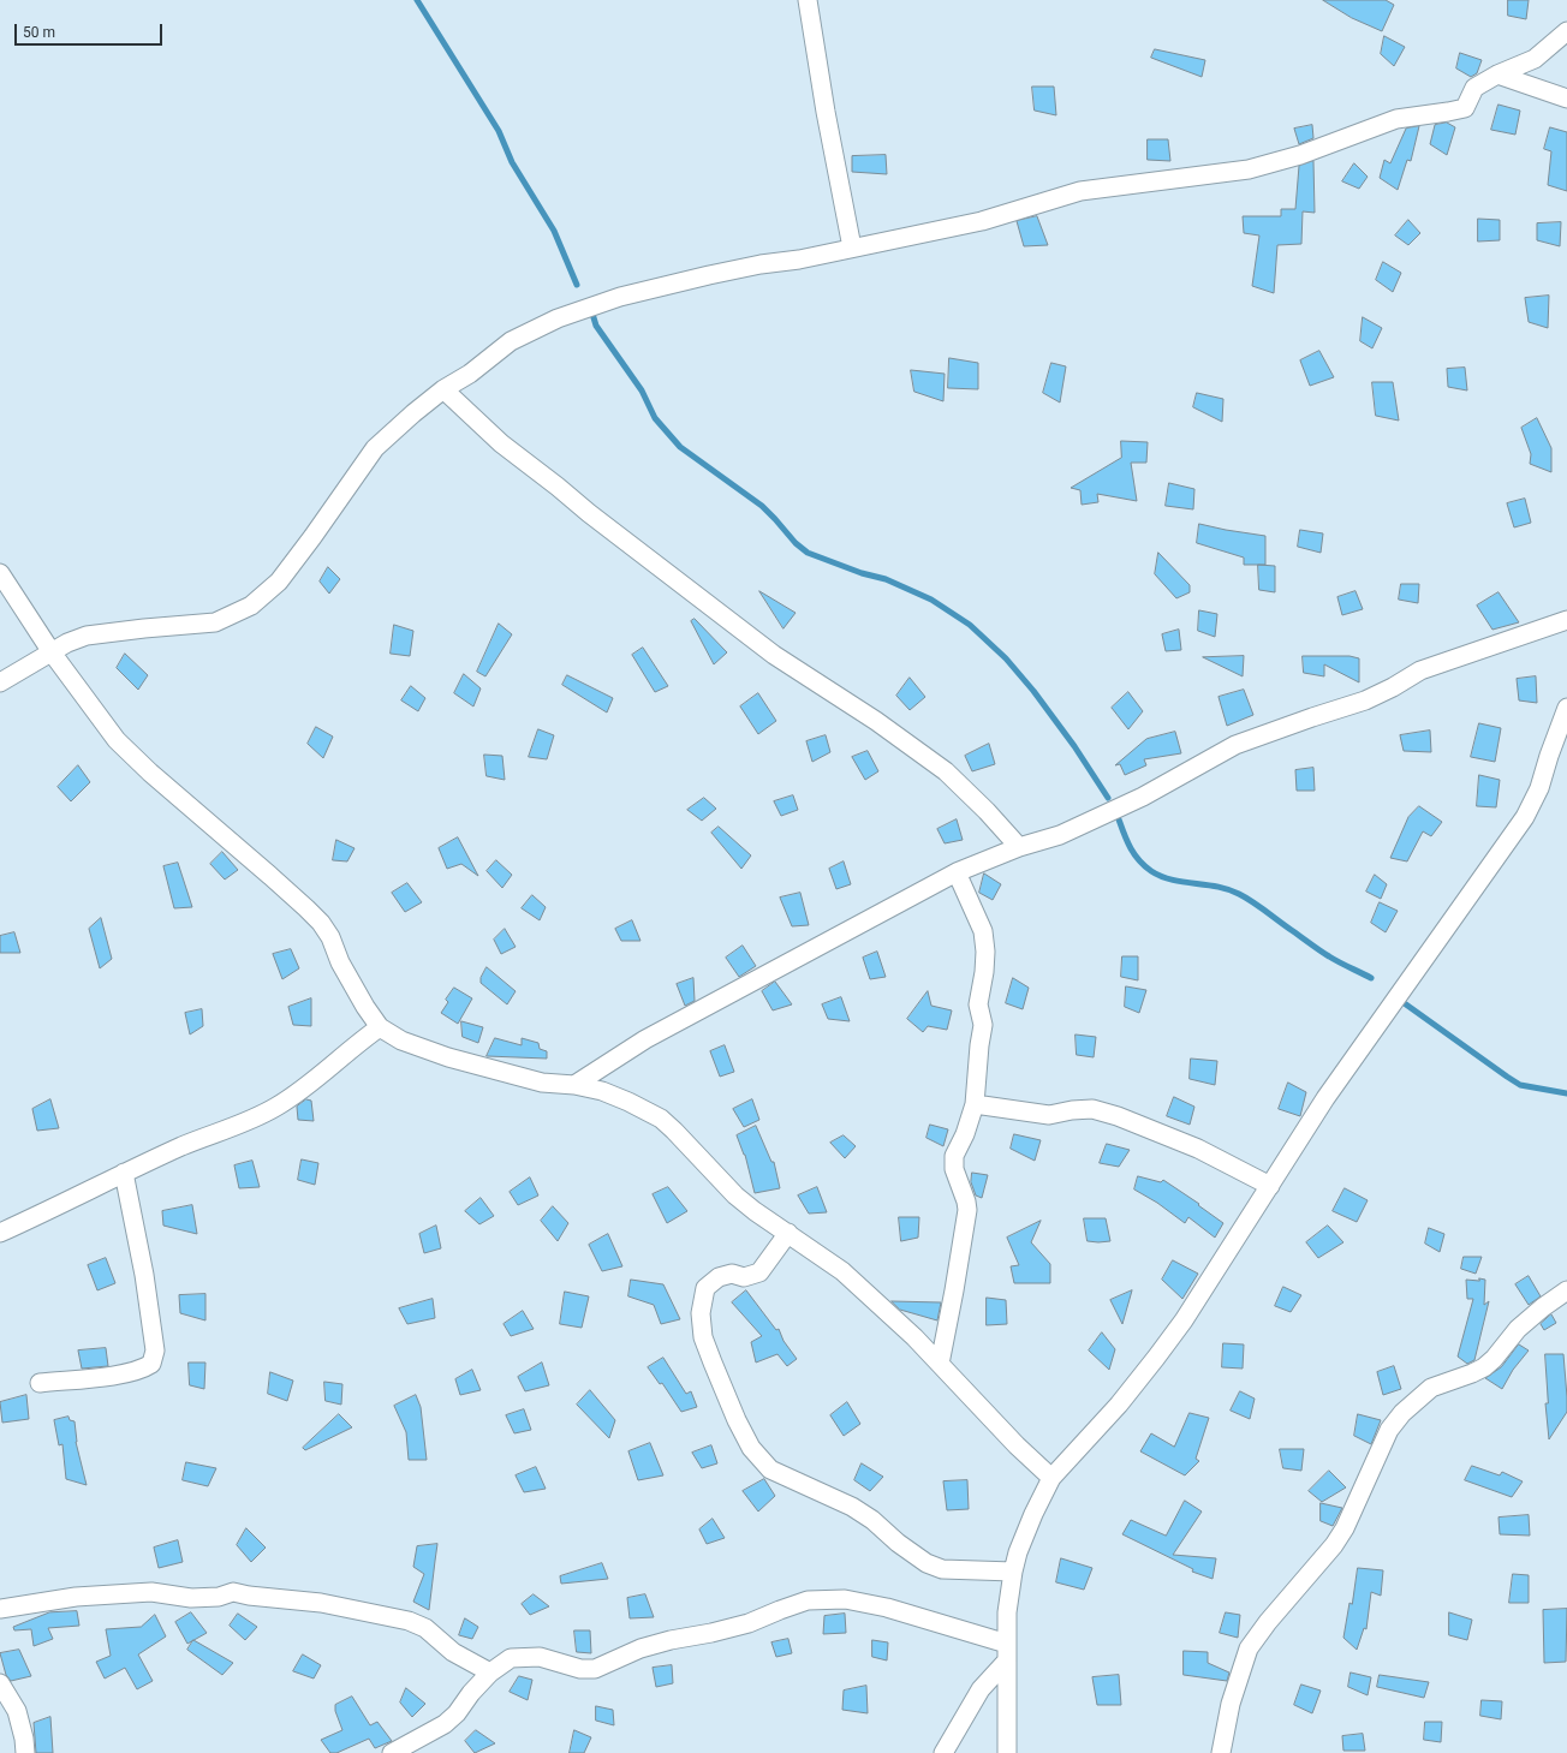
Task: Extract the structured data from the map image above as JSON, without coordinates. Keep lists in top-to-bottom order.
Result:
{
  "scale_bar": "50 m"
}
